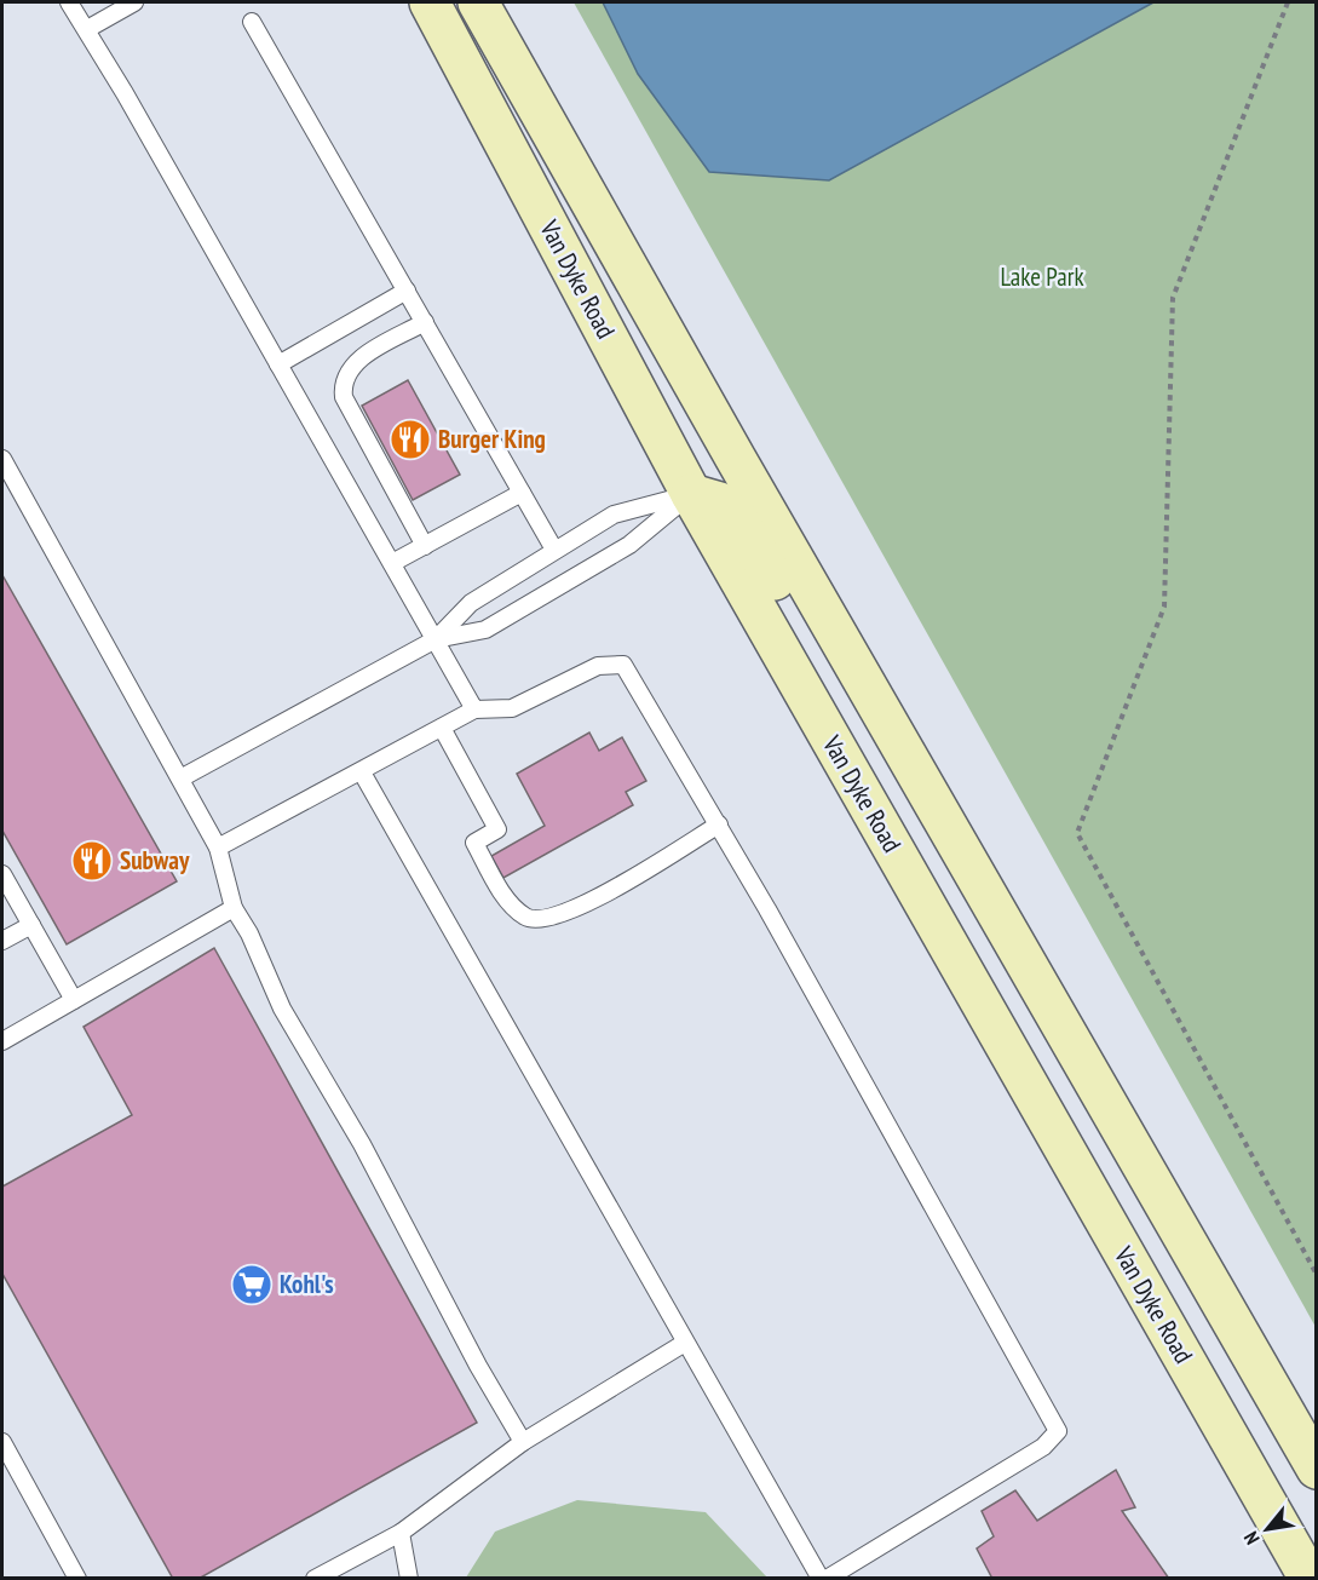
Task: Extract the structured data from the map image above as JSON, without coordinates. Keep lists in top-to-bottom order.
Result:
{
  "streets": {
    "main road": ["Van Dyke Road"]
  },
  "parks": ["Lake Park"],
  "places": {
    "restaurant": ["Burger King", "Subway"],
    "supermarket": ["Kohl's"]
  },
  "north": "bottom left"
}
